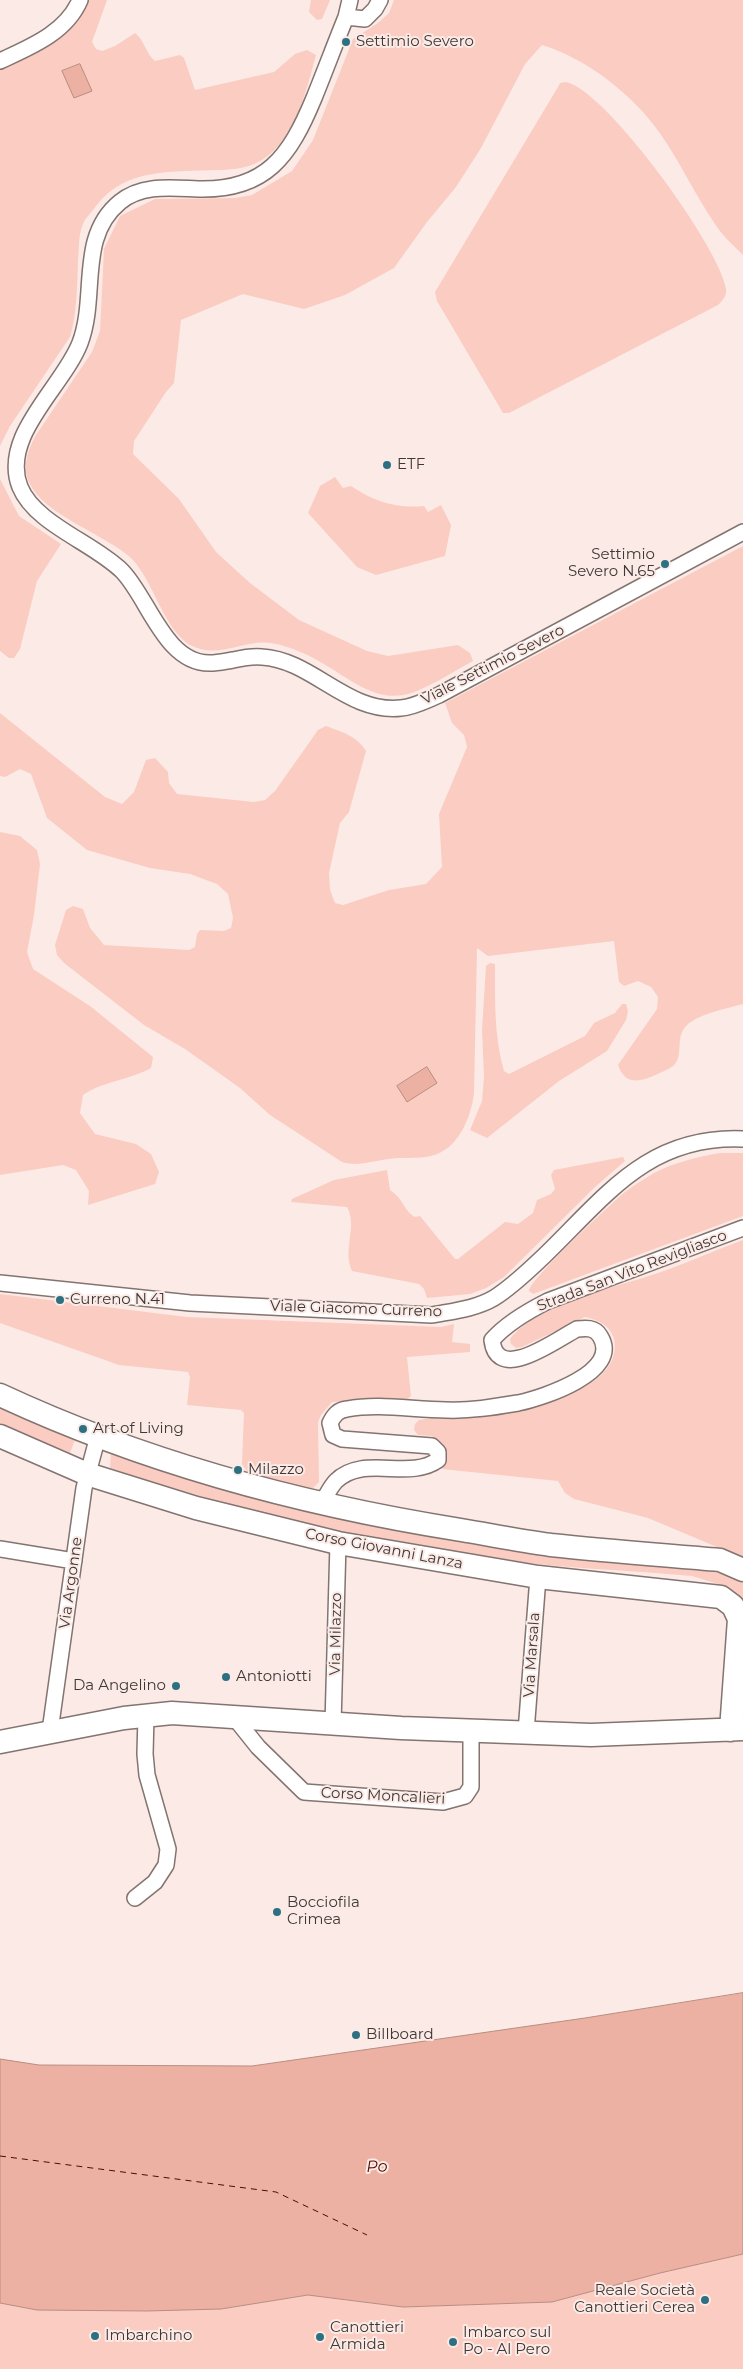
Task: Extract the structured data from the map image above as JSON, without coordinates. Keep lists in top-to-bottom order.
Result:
{
  "streets": {
    "street": [
      "Viale Settimio Severo",
      "Strada San Vito Revigliasco",
      "Viale Giacomo Curreno",
      "Corso Giovanni Lanza",
      "Via Argonne",
      "Via Milazzo",
      "Via Marsala",
      "Corso Moncalieri"
    ]
  },
  "crossings": [
    ["Strada San Vito Revigliasco", "Corso Giovanni Lanza"],
    ["Corso Giovanni Lanza", "Via Argonne"],
    ["Corso Giovanni Lanza", "Via Milazzo"],
    ["Corso Giovanni Lanza", "Via Marsala"]
  ],
  "water": ["Po"],
  "places": [
    "Settimio Severo",
    "ETF",
    "Settimio Severo N.65",
    "Curreno N.41",
    "Art of Living",
    "Milazzo",
    "Antoniotti",
    "Da Angelino",
    "Bocciofila Crimea",
    "Billboard",
    "Reale Società Canottieri Cerea",
    "Imbarchino",
    "Canottieri Armida",
    "Imbarco sul Po - Al Pero"
  ]
}
